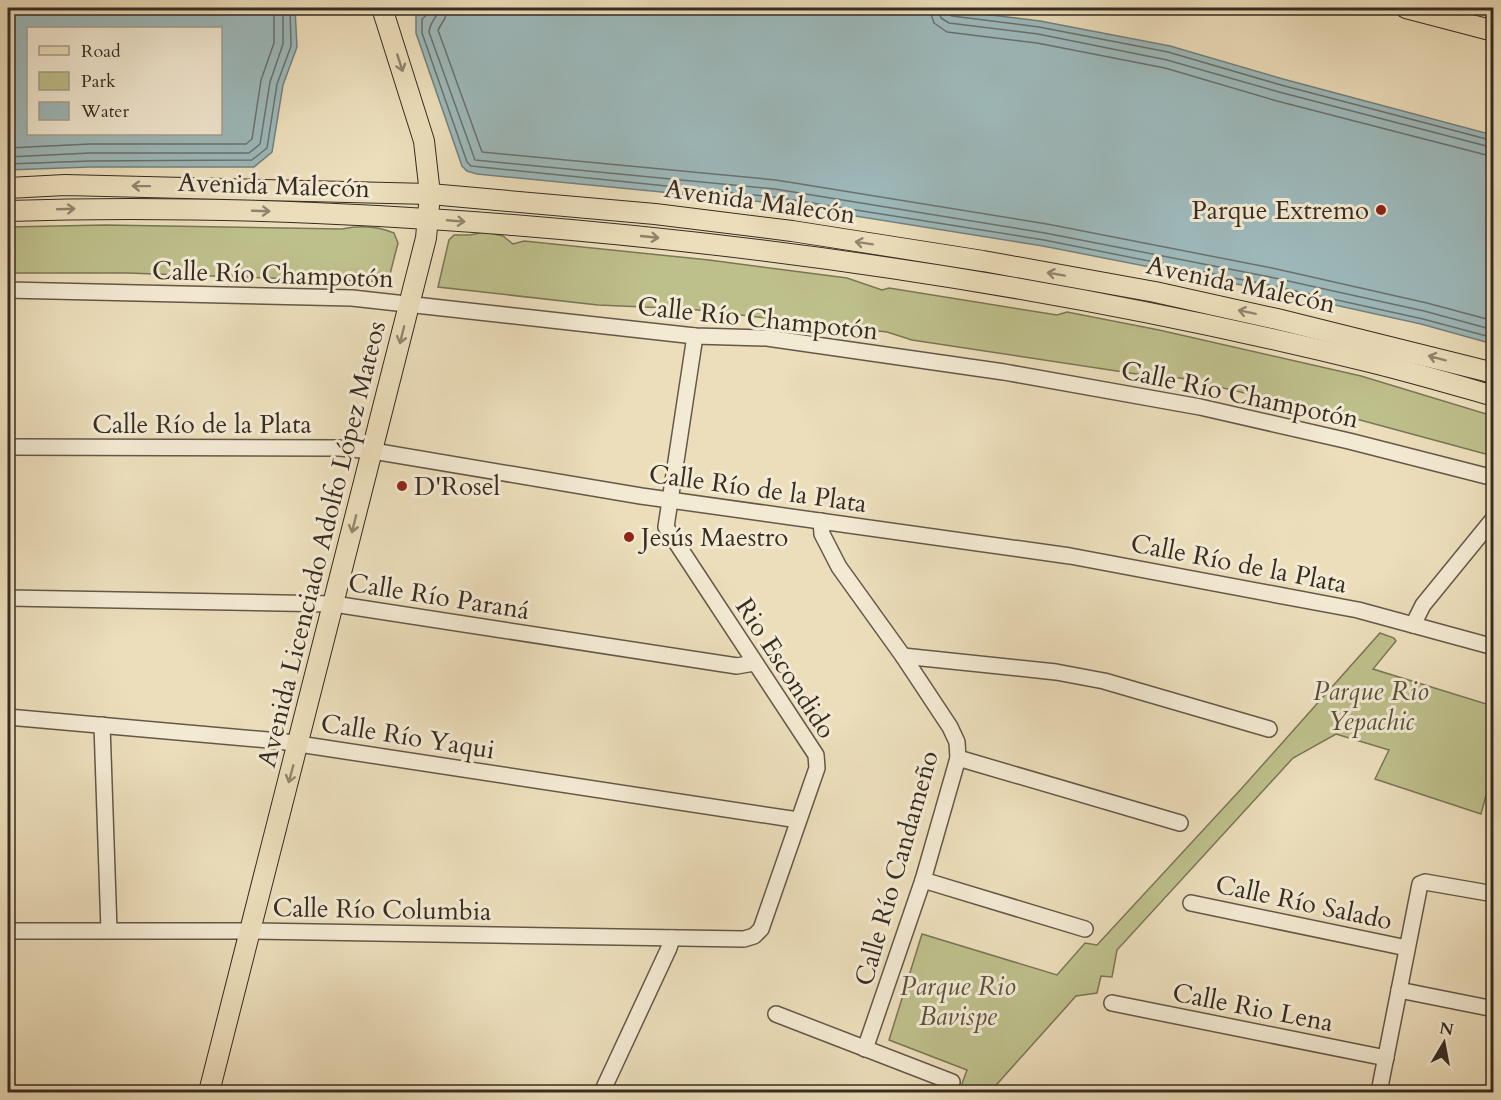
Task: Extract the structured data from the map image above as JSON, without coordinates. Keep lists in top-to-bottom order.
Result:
{
  "streets": {
    "main road": ["Avenida Malecón", "Avenida Licenciado Adolfo López Mateos"],
    "street": [
      "Calle Río Champotón",
      "Calle Río de la Plata",
      "Calle Río Paraná",
      "Rio Escondido",
      "Calle Río Yaqui",
      "Calle Río Candameño",
      "Calle Río Salado",
      "Calle Río Columbia",
      "Calle Rio Lena"
    ]
  },
  "crossings": [
    ["Avenida Malecón", "Avenida Licenciado Adolfo López Mateos"],
    ["Calle Río Champotón", "Avenida Licenciado Adolfo López Mateos"],
    ["Calle Río Champotón", "Rio Escondido"],
    ["Calle Río de la Plata", "Avenida Licenciado Adolfo López Mateos"],
    ["Calle Río de la Plata", "Rio Escondido"],
    ["Calle Río de la Plata", "Calle Río Candameño"],
    ["Avenida Licenciado Adolfo López Mateos", "Calle Río Paraná"],
    ["Avenida Licenciado Adolfo López Mateos", "Calle Río Yaqui"],
    ["Avenida Licenciado Adolfo López Mateos", "Calle Río Columbia"],
    ["Calle Río Paraná", "Rio Escondido"],
    ["Rio Escondido", "Calle Río Yaqui"],
    ["Rio Escondido", "Calle Río Columbia"]
  ],
  "one_way": ["Avenida Licenciado Adolfo López Mateos"],
  "parks": ["Parque Rio Yepachic", "Parque Rio Bavispe"],
  "places": ["Parque Extremo", "D'Rosel", "Jesús Maestro"],
  "legend": ["Road", "Park", "Water"],
  "north": "top"
}
